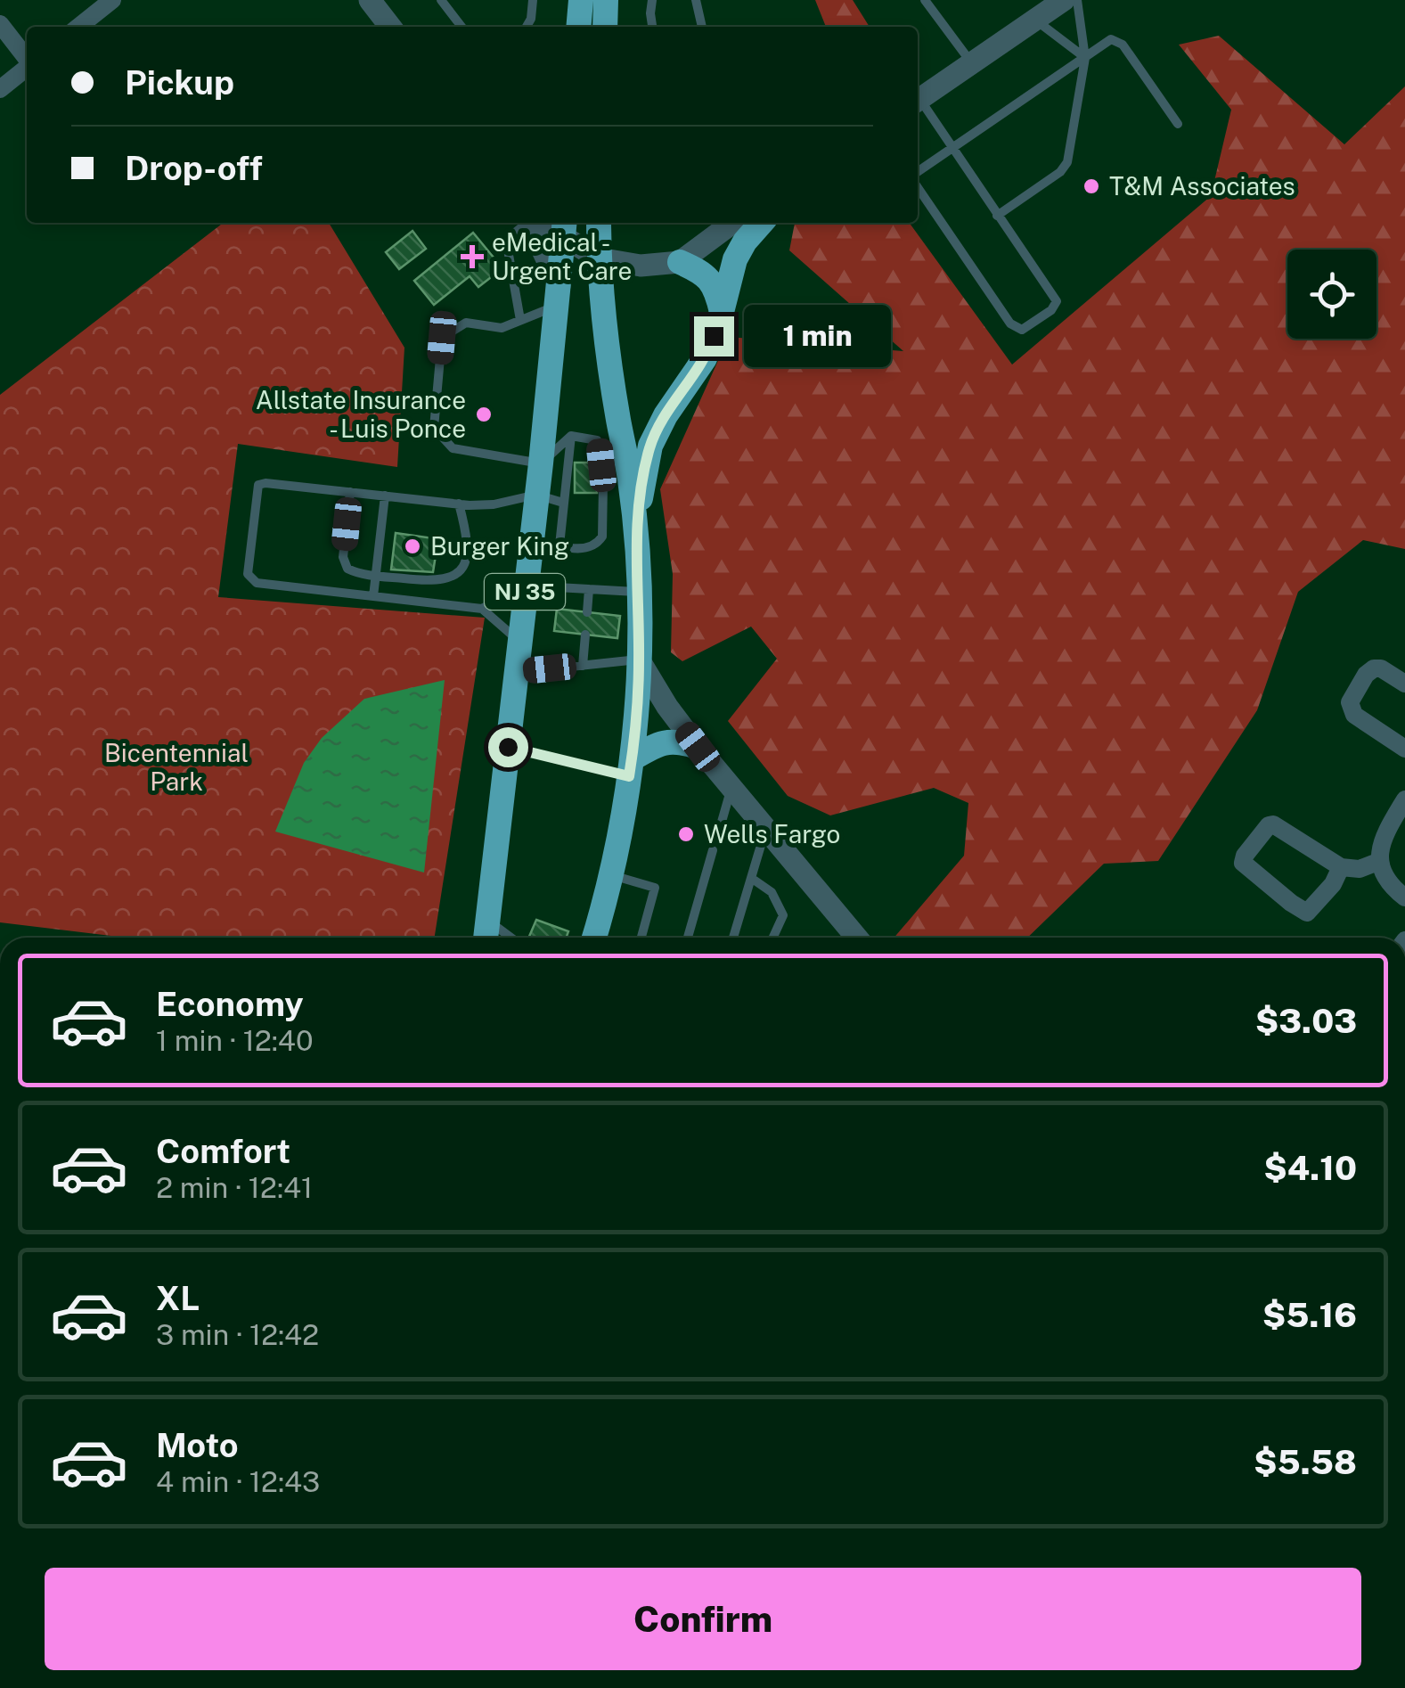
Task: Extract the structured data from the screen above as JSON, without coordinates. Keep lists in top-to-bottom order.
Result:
{
  "streets": {
    "highway": ["NJ 35"]
  },
  "parks": ["Bicentennial Park"],
  "places": {
    "other": [
      "T&M Associates",
      "Allstate Insurance - Luis Ponce",
      "Burger King",
      "Wells Fargo"
    ],
    "health": ["eMedical - Urgent Care"]
  },
  "page": {
    "banner": ["Pickup", "Drop-off"],
    "bubble": "1 min",
    "list": [
      {
        "name": "Economy",
        "note": "1 min · 12:40",
        "value": "$3.03"
      },
      {
        "name": "Comfort",
        "note": "2 min · 12:41",
        "value": "$4.10"
      },
      {
        "name": "XL",
        "note": "3 min · 12:42",
        "value": "$5.16"
      },
      {
        "name": "Moto",
        "note": "4 min · 12:43",
        "value": "$5.58"
      }
    ],
    "buttons": "Confirm"
  }
}
